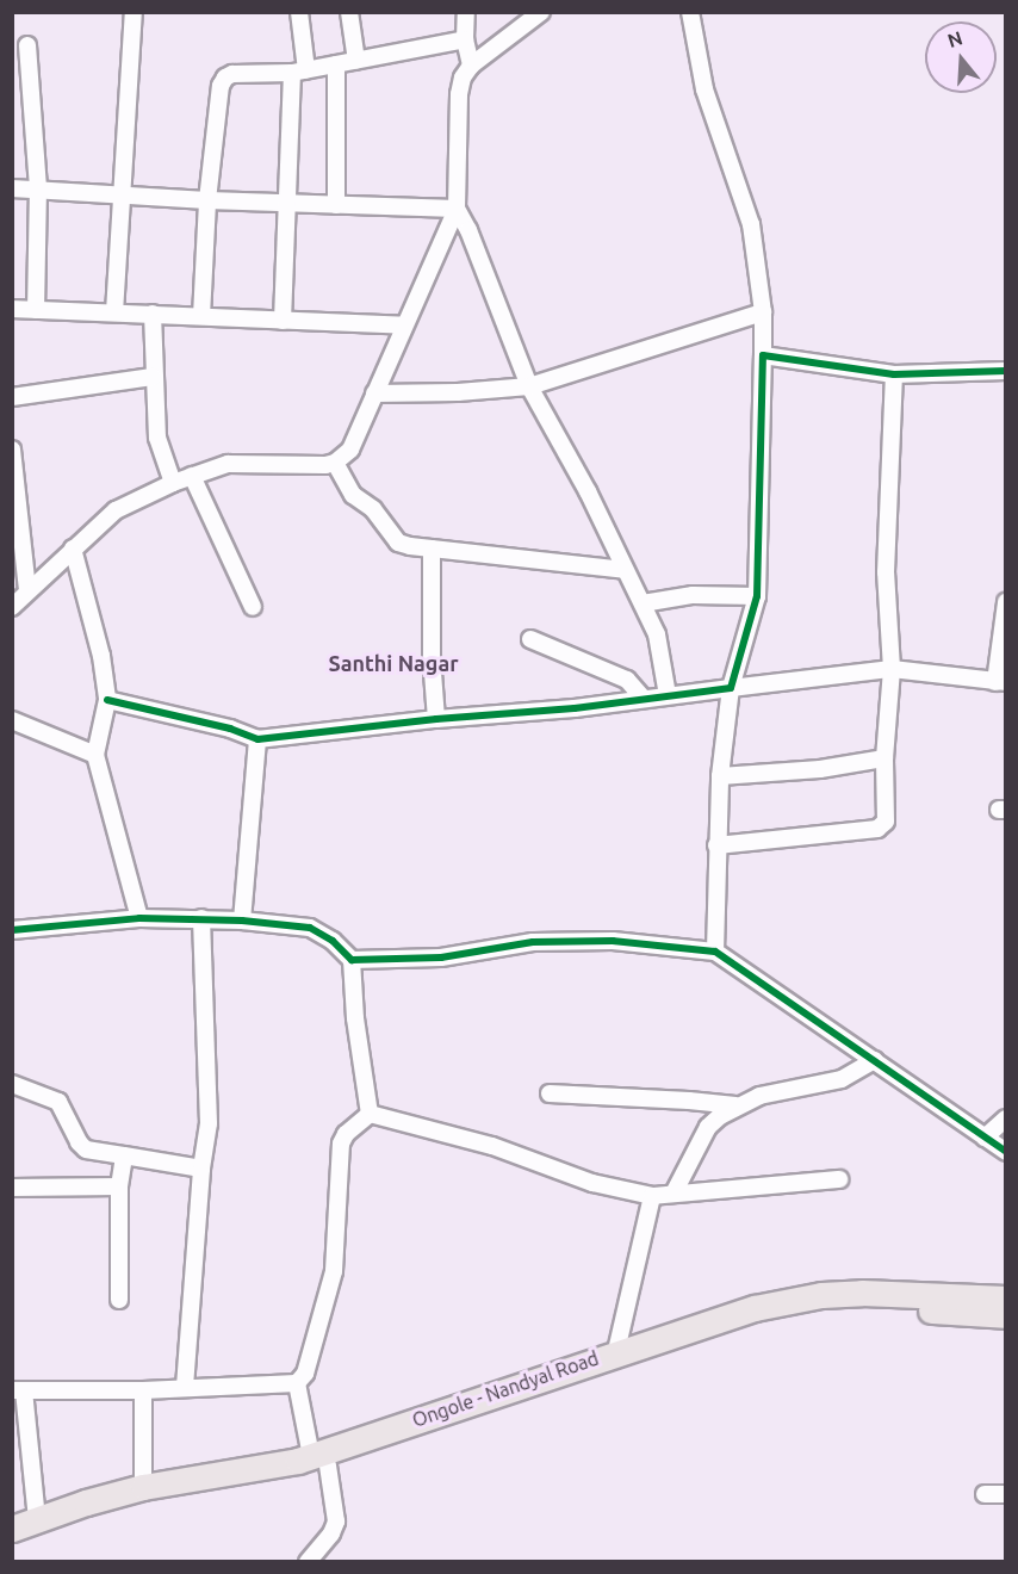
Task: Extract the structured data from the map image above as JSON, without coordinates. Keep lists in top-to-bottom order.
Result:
{
  "streets": {
    "main road": ["Ongole - Nandyal Road"]
  },
  "districts": ["Santhi Nagar"],
  "north": "top"
}
